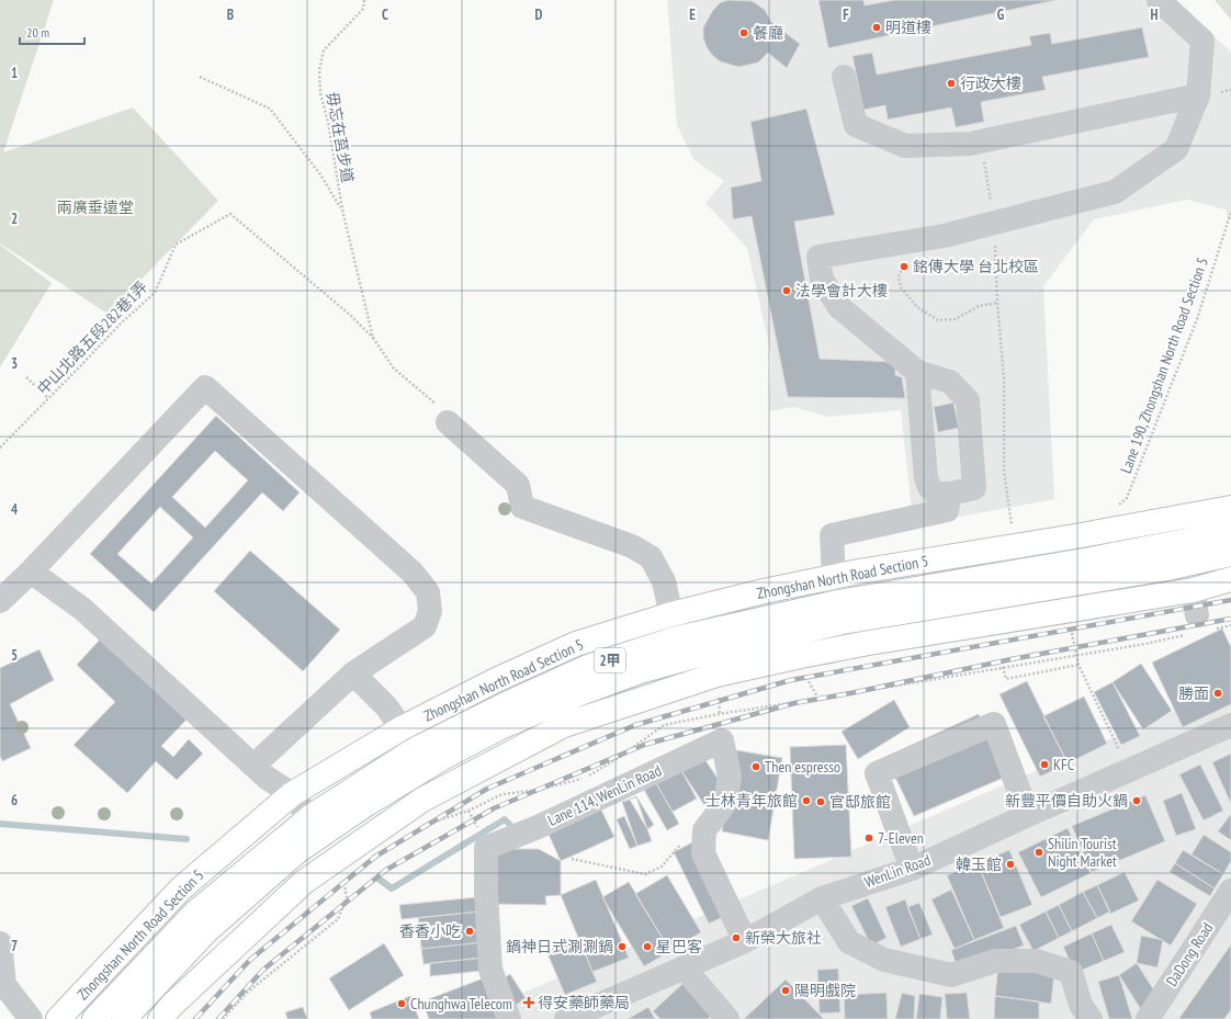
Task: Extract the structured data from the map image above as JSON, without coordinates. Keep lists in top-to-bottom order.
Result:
{
  "streets": {
    "main road": ["Zhongshan North Road Section 5", "2甲"],
    "street": ["Lane 114, WenLin Road", "WenLin Road", "DaDong Road"],
    "path": ["毋忘在莒步道", "中山北路五段282巷1弄", "Lane 190, Zhongshan North Road Section 5"]
  },
  "crossings": [
    ["毋忘在莒步道", "中山北路五段282巷1弄"]
  ],
  "parks": ["兩廣垂遠堂"],
  "places": {
    "other": [
      "明道樓",
      "餐廳",
      "行政大樓",
      "銘傳大學 台北校區",
      "法學會計大樓",
      "勝面",
      "KFC",
      "Then espresso",
      "士林青年旅館",
      "新豐平價自助火鍋",
      "官邸旅館",
      "7-Eleven",
      "Shilin Tourist Night Market",
      "韓玉館",
      "香香小吃",
      "新榮大旅社",
      "鍋神日式涮涮鍋",
      "星巴客",
      "陽明戲院",
      "Chunghwa Telecom"
    ],
    "health": ["得安藥師藥局"]
  },
  "scale_bar": "20 m",
  "grid": {
    "columns": [
      "B",
      "C",
      "D",
      "E",
      "F",
      "G",
      "H"
    ],
    "rows": [
      "1",
      "2",
      "3",
      "4",
      "5",
      "6",
      "7"
    ]
  }
}
